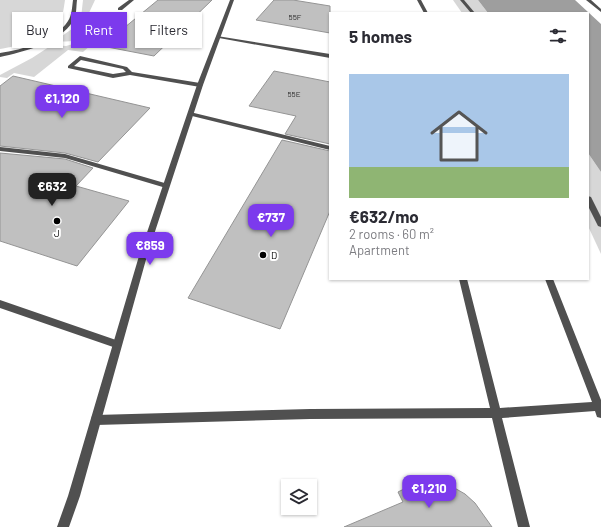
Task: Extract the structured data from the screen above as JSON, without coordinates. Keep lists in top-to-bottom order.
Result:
{
  "places": ["J", "D"],
  "house_numbers": ["55F", "55E"],
  "page": {
    "chip": ["Buy", "Rent", "Filters"],
    "heading": "5 homes",
    "list": [
      {
        "name": "€632/mo",
        "note": "2 rooms · 60 m² · Apartment"
      }
    ],
    "price": [
      "€1,120",
      "€632",
      "€737",
      "€859",
      "€1,210"
    ]
  }
}
